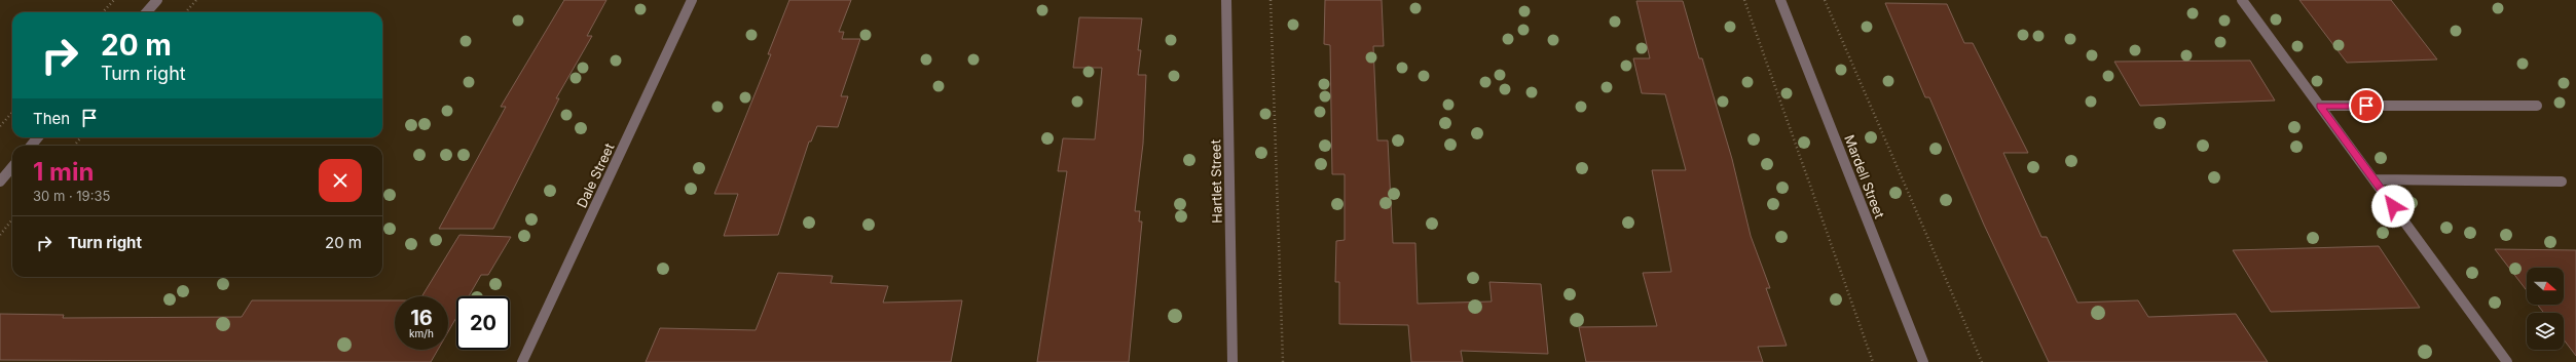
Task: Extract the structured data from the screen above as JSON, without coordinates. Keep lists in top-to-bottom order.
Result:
{
  "streets": {
    "street": ["Dale Street", "Mardell Street", "Hartlet Street"]
  },
  "north": "right",
  "page": {
    "turn": ["20 m", "Turn right"],
    "then": "Then",
    "heading": ["1 min", "30 m · 19:35"],
    "list": [
      {
        "name": "Turn right",
        "value": "20 m"
      }
    ],
    "speed": "16 km/h",
    "limit": "20"
  }
}
